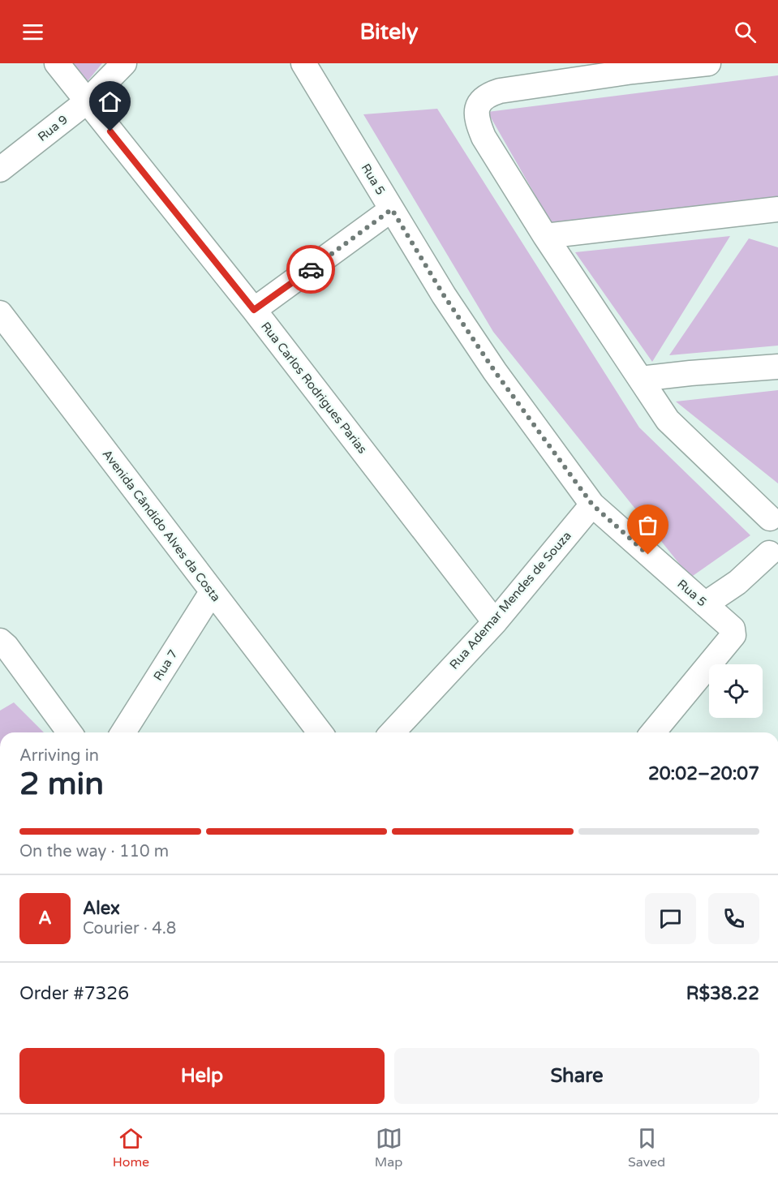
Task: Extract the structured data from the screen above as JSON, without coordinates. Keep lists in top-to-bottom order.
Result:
{
  "streets": {
    "street": [
      "Rua 9",
      "Rua 5",
      "Rua Carlos Rodrigues Parias",
      "Avenida Cândido Alves da Costa",
      "Rua Ademar Mendes de Souza",
      "Rua 7"
    ]
  },
  "crossings": [
    ["Rua 9", "Rua Carlos Rodrigues Parias"],
    ["Rua 5", "Rua Ademar Mendes de Souza"],
    ["Rua Carlos Rodrigues Parias", "Rua Ademar Mendes de Souza"],
    ["Avenida Cândido Alves da Costa", "Rua 7"]
  ],
  "page": {
    "header": "Bitely",
    "heading": ["2 min", "Arriving in", "20:02–20:07"],
    "panel": [
      "Alex",
      "Courier · 4.8",
      "Order #7326",
      "R$38.22"
    ],
    "bar": "On the way · 110 m",
    "round": "A",
    "buttons": ["Help", "Share"],
    "tabs": ["Home", "Map", "Saved"]
  }
}
